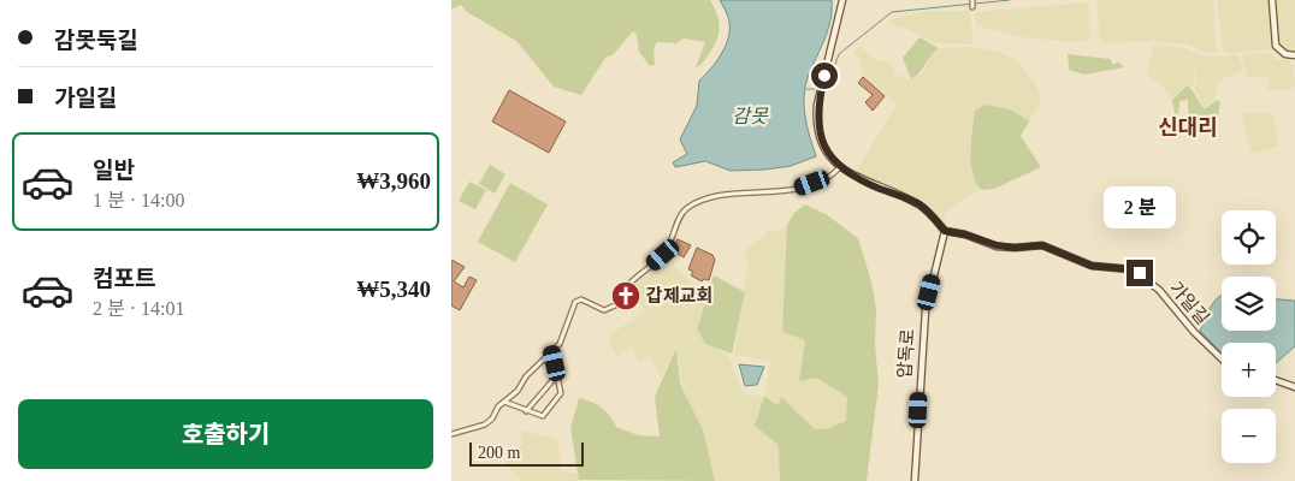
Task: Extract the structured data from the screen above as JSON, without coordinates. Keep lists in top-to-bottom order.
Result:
{
  "streets": {
    "street": ["가일길", "압독로"]
  },
  "crossings": [
    ["가일길", "압독로"]
  ],
  "districts": ["신대리"],
  "water": ["감못"],
  "places": {
    "church": ["갑제교회"]
  },
  "scale_bar": "200 m",
  "page": {
    "banner": ["감못둑길", "가일길"],
    "list": [
      {
        "name": "일반",
        "note": "1 분 · 14:00",
        "value": "₩3,960"
      },
      {
        "name": "컴포트",
        "note": "2 분 · 14:01",
        "value": "₩5,340"
      }
    ],
    "bubble": "2 분",
    "map_buttons": ["+", "−"],
    "buttons": "호출하기",
    "scale": "200 m"
  }
}
